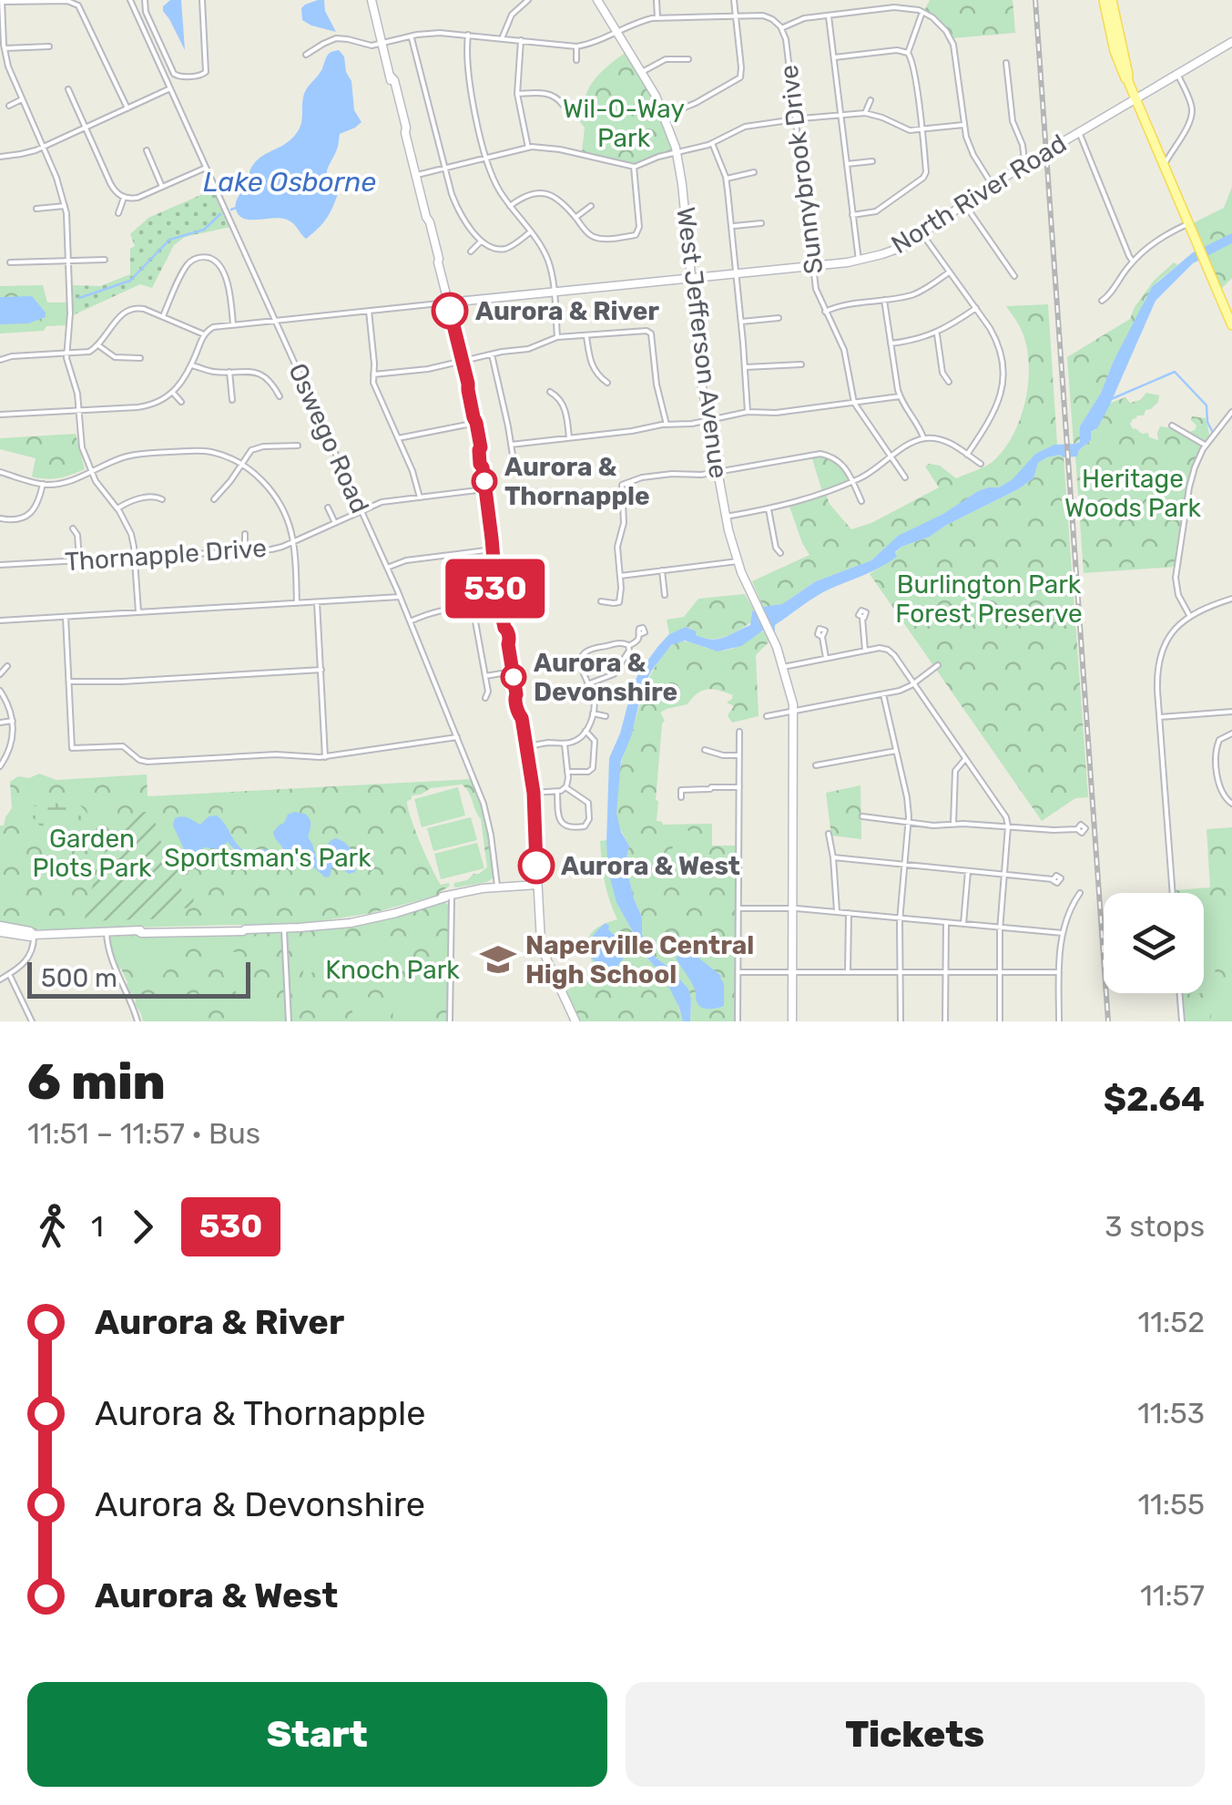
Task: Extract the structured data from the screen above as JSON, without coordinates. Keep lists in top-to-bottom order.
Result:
{
  "streets": {
    "street": [
      "Sunnybrook Drive",
      "North River Road",
      "West Jefferson Avenue",
      "Oswego Road",
      "Thornapple Drive"
    ]
  },
  "crossings": [
    ["Sunnybrook Drive", "North River Road"],
    ["North River Road", "West Jefferson Avenue"],
    ["Oswego Road", "Thornapple Drive"]
  ],
  "water": ["Lake Osborne"],
  "parks": [
    "Wil-O-Way Park",
    "Heritage Woods Park",
    "Burlington Park Forest Preserve",
    "Garden Plots Park",
    "Sportsman's Park",
    "Knoch Park"
  ],
  "places": {
    "other": [
      "Aurora & River",
      "Aurora & Thornapple",
      "Aurora & Devonshire",
      "Aurora & West"
    ],
    "school or university": ["Naperville Central High School"]
  },
  "lines": ["bus line 530"],
  "scale_bar": "500 m",
  "page": {
    "on_map": "530",
    "scale": "500 m",
    "heading": ["6 min", "11:51 – 11:57 · Bus", "$2.64"],
    "legs": ["1", "530", "3 stops"],
    "list": [
      {
        "name": "Aurora & River",
        "value": "11:52"
      },
      {
        "name": "Aurora & Thornapple",
        "value": "11:53"
      },
      {
        "name": "Aurora & Devonshire",
        "value": "11:55"
      },
      {
        "name": "Aurora & West",
        "value": "11:57"
      }
    ],
    "buttons": ["Start", "Tickets"]
  }
}
